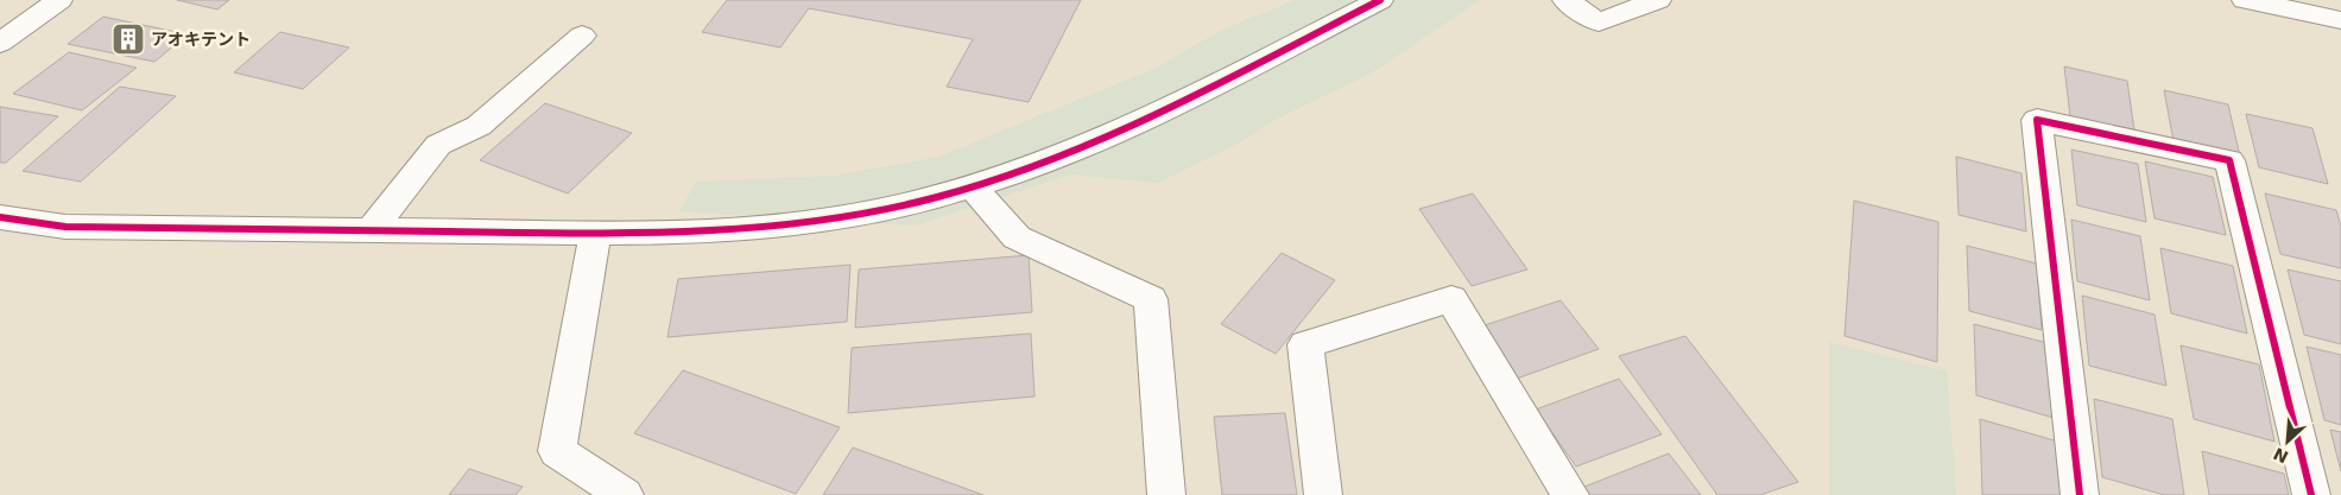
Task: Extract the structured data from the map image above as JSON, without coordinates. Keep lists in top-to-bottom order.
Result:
{
  "places": {
    "building": ["アオキテント"]
  },
  "north": "bottom left"
}
